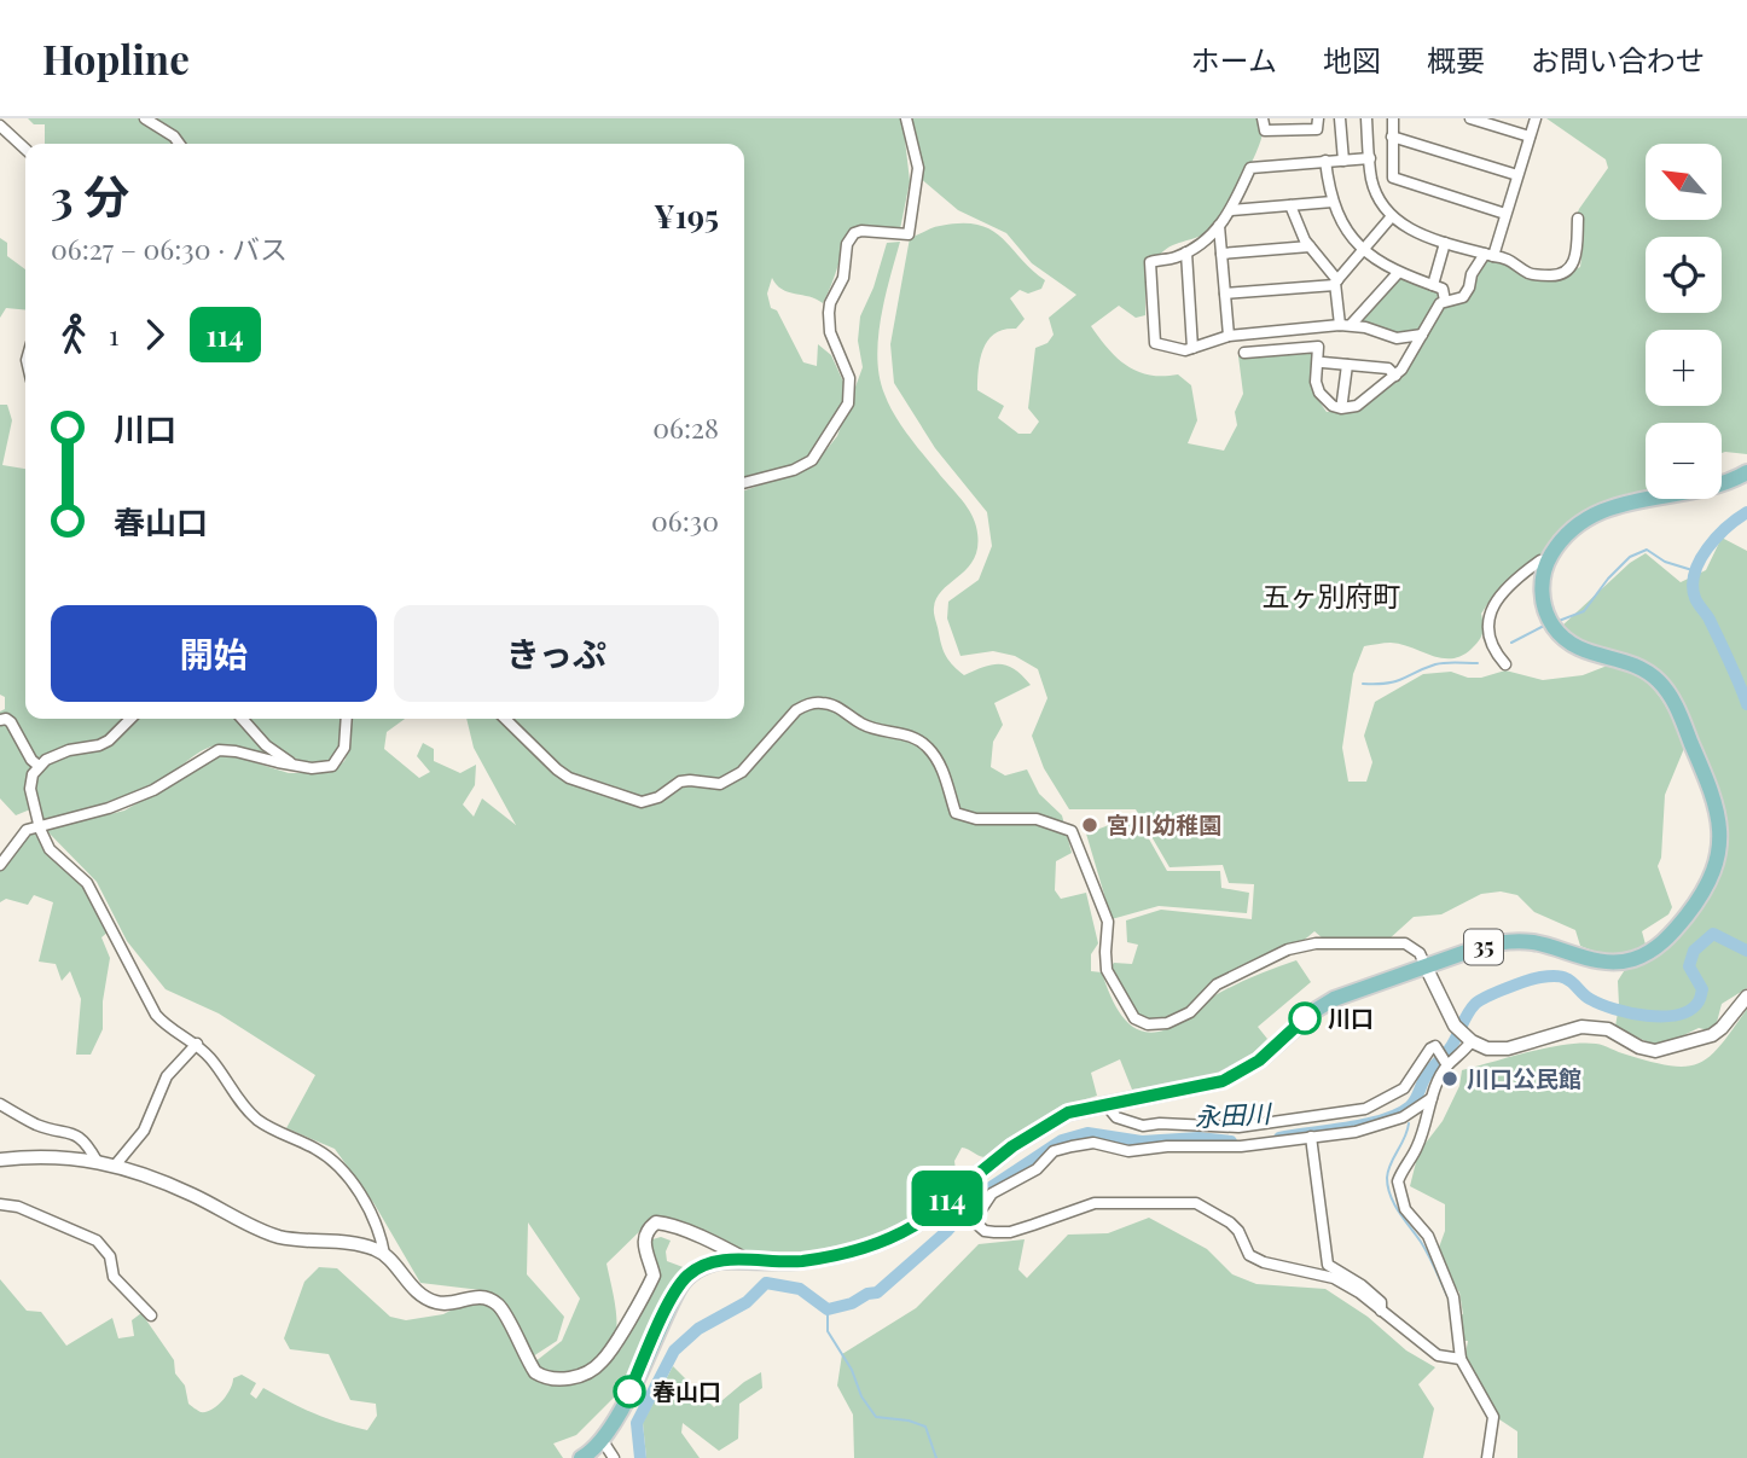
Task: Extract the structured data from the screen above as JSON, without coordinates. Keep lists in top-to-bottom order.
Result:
{
  "streets": {
    "main road": ["35"]
  },
  "districts": ["五ヶ別府町"],
  "water": ["永田川"],
  "places": [
    "宮川幼稚園",
    "川口",
    "川口公民館",
    "春山口"
  ],
  "lines": ["bus line 114"],
  "north": "top left",
  "page": {
    "header": "Hopline",
    "nav": [
      "ホーム",
      "地図",
      "概要",
      "お問い合わせ"
    ],
    "on_map": "114",
    "map_buttons": ["+", "−"],
    "heading": ["3 分", "06:27 – 06:30 · バス", "¥195"],
    "legs": ["1", "114"],
    "list": [
      {
        "name": "川口",
        "value": "06:28"
      },
      {
        "name": "春山口",
        "value": "06:30"
      }
    ],
    "buttons": ["開始", "きっぷ"]
  }
}
